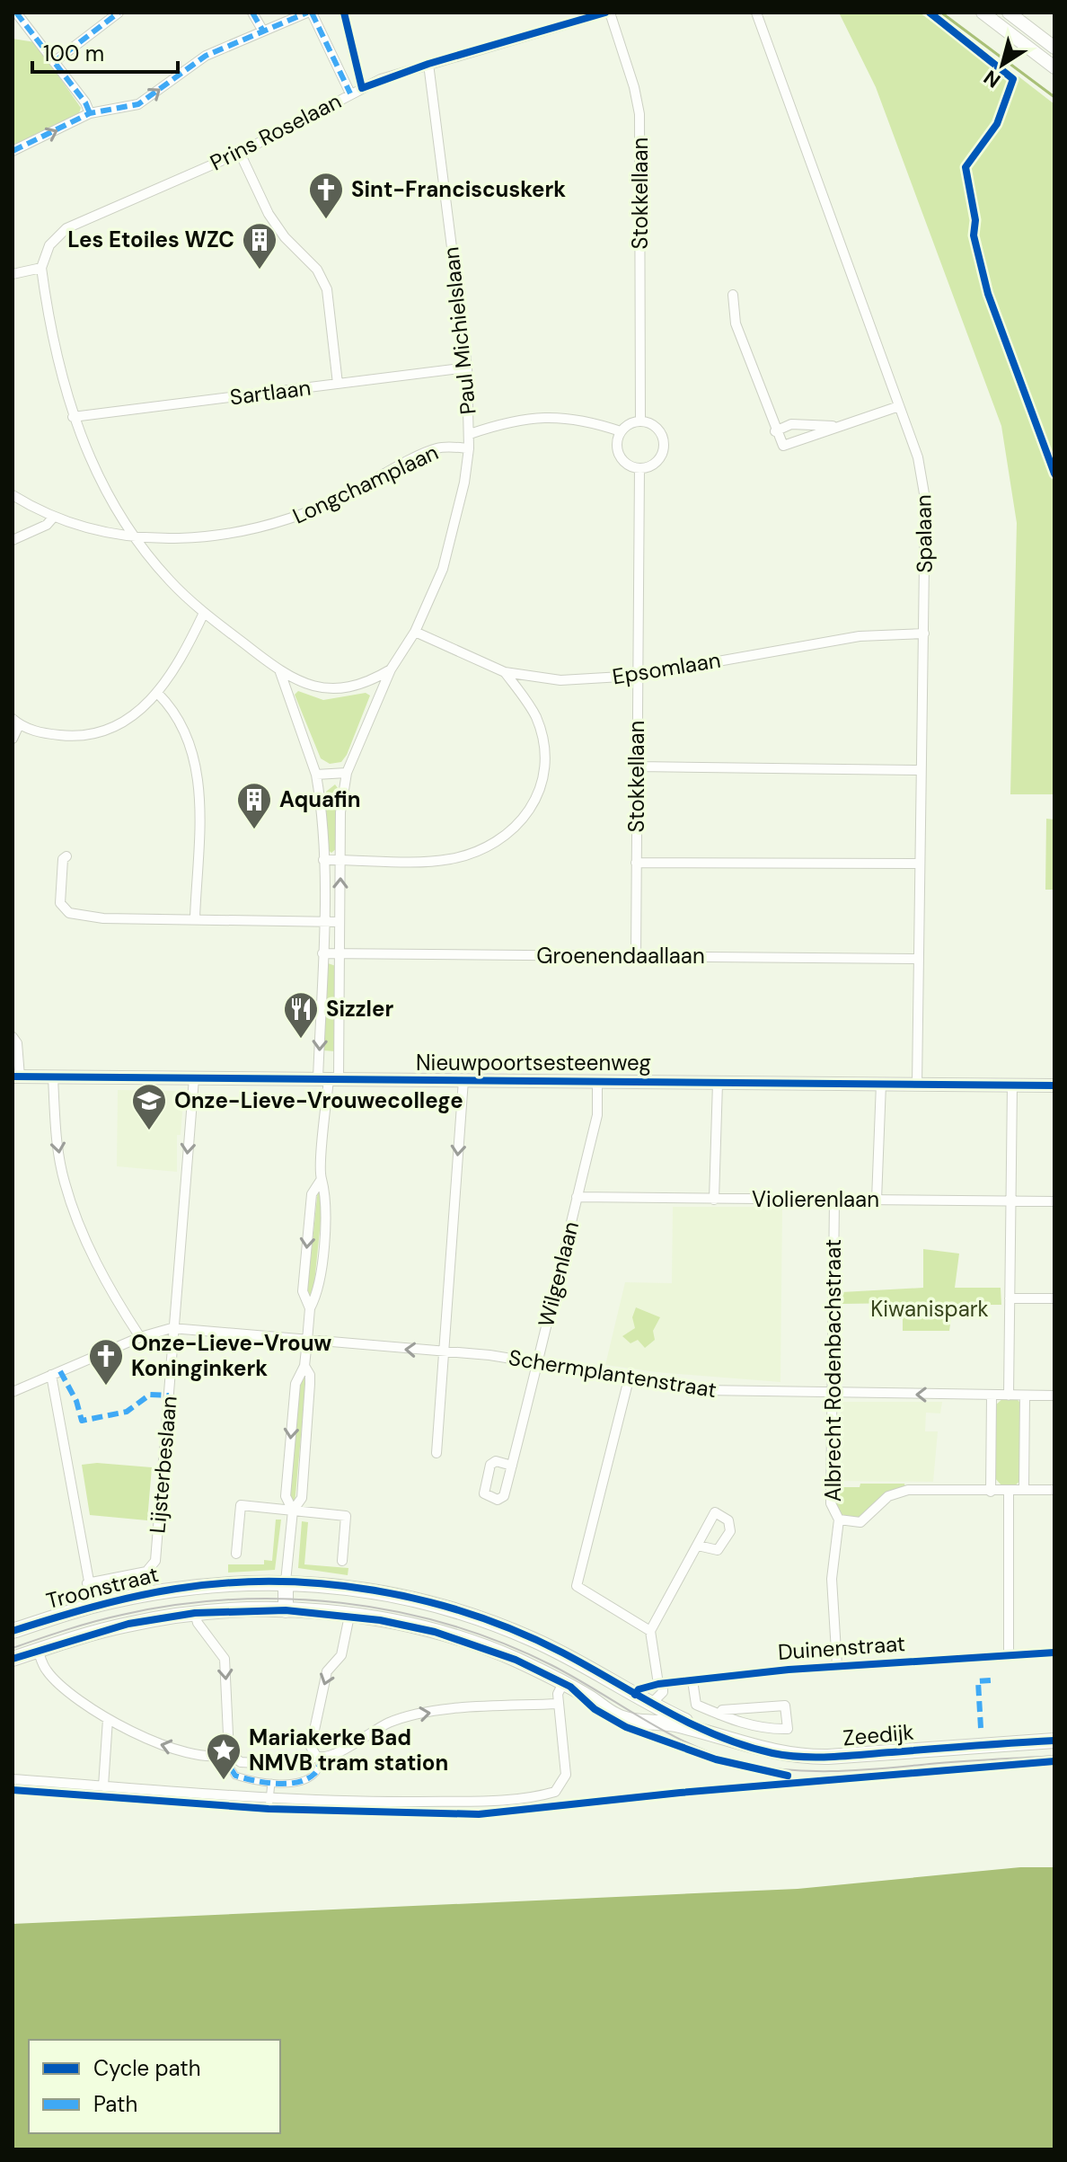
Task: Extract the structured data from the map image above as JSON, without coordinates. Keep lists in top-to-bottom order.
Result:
{
  "streets": {
    "main road": ["Nieuwpoortsesteenweg", "Troonstraat", "Zeedijk"],
    "street": [
      "Prins Roselaan",
      "Stokkellaan",
      "Paul Michielslaan",
      "Sartlaan",
      "Longchamplaan",
      "Spalaan",
      "Epsomlaan",
      "Groenendaallaan",
      "Violierenlaan",
      "Wilgenlaan",
      "Albrecht Rodenbachstraat",
      "Schermplantenstraat",
      "Lijsterbeslaan",
      "Duinenstraat"
    ]
  },
  "crossings": [
    ["Prins Roselaan", "Stokkellaan"],
    ["Prins Roselaan", "Paul Michielslaan"],
    ["Stokkellaan", "Epsomlaan"],
    ["Stokkellaan", "Groenendaallaan"],
    ["Paul Michielslaan", "Sartlaan"],
    ["Paul Michielslaan", "Longchamplaan"],
    ["Paul Michielslaan", "Epsomlaan"],
    ["Spalaan", "Epsomlaan"],
    ["Spalaan", "Groenendaallaan"],
    ["Spalaan", "Nieuwpoortsesteenweg"],
    ["Nieuwpoortsesteenweg", "Wilgenlaan"],
    ["Nieuwpoortsesteenweg", "Lijsterbeslaan"],
    ["Violierenlaan", "Wilgenlaan"],
    ["Violierenlaan", "Albrecht Rodenbachstraat"],
    ["Wilgenlaan", "Schermplantenstraat"],
    ["Albrecht Rodenbachstraat", "Schermplantenstraat"],
    ["Albrecht Rodenbachstraat", "Duinenstraat"],
    ["Schermplantenstraat", "Lijsterbeslaan"],
    ["Troonstraat", "Duinenstraat"],
    ["Troonstraat", "Zeedijk"]
  ],
  "one_way": ["Lijsterbeslaan"],
  "parks": ["Kiwanispark"],
  "places": {
    "church": ["Sint-Franciscuskerk", "Onze-Lieve-Vrouw Koninginkerk"],
    "building": ["Les Etoiles WZC", "Aquafin"],
    "restaurant": ["Sizzler"],
    "school or university": ["Onze-Lieve-Vrouwecollege"],
    "place": ["Mariakerke Bad NMVB tram station"]
  },
  "legend": ["Cycle path", "Path"],
  "scale_bar": "100 m",
  "north": "bottom left"
}
